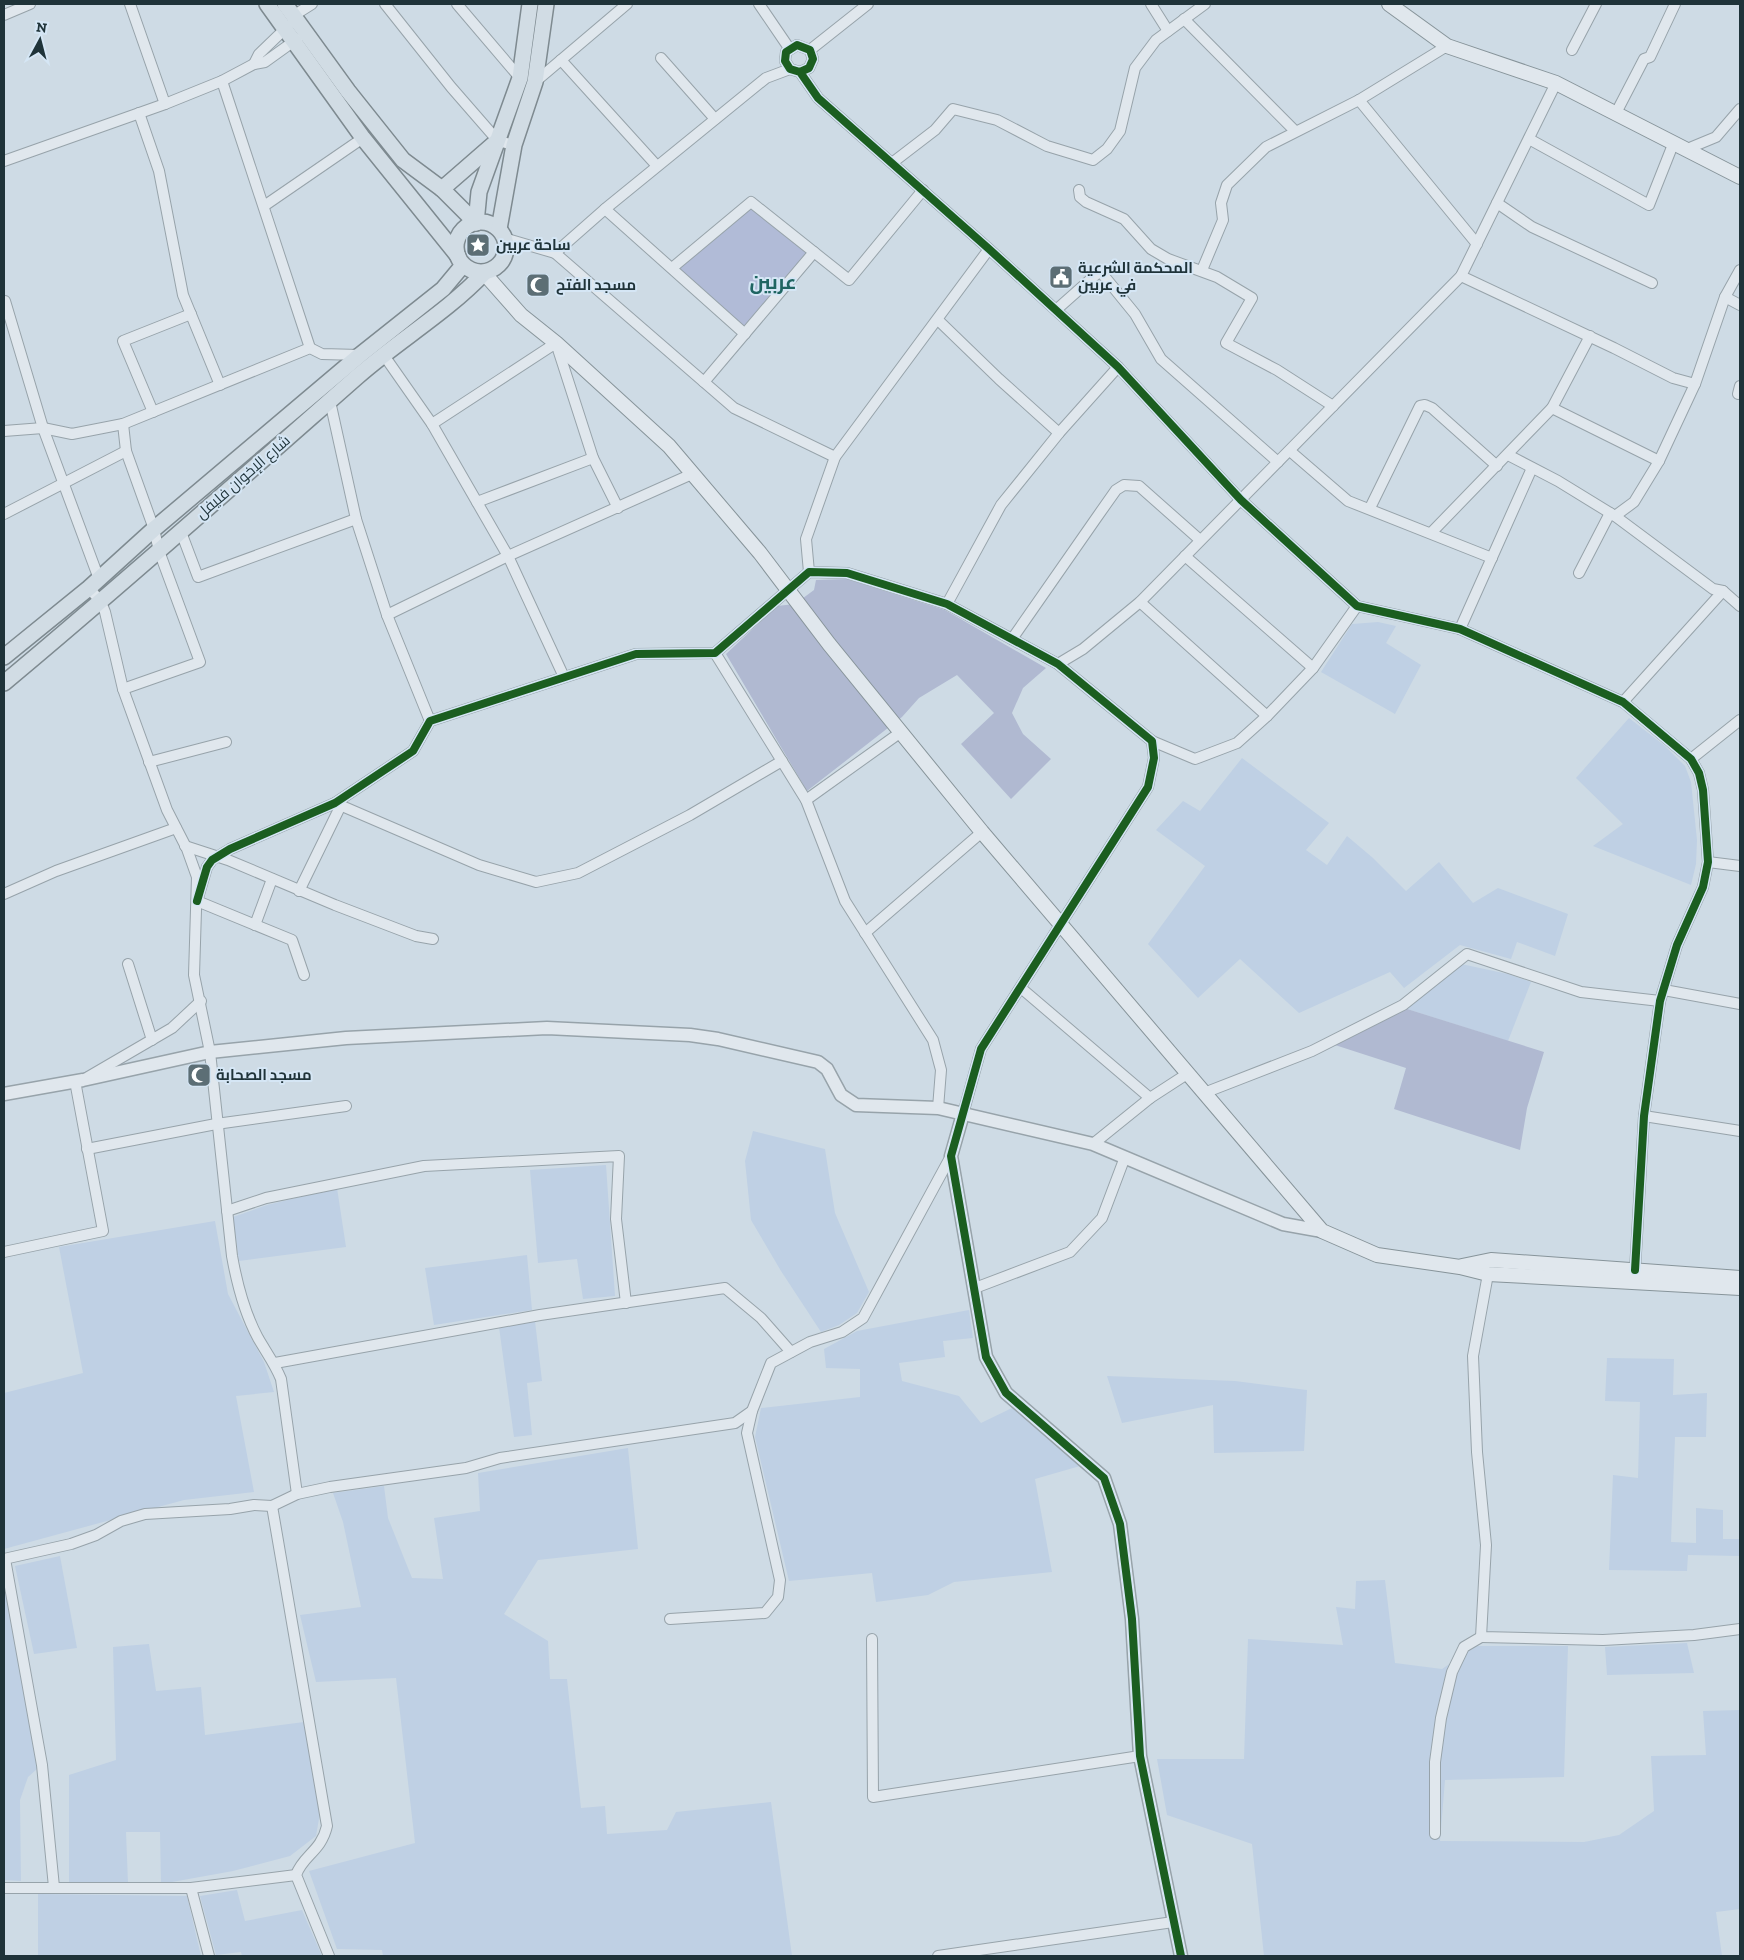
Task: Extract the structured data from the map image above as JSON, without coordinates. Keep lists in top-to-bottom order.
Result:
{
  "streets": {
    "main road": ["شارع الإخوان فليفل"]
  },
  "districts": ["عربين"],
  "places": {
    "place": ["ساحة عربين"],
    "public building": ["المحكمة الشرعية في عربين"],
    "mosque": ["مسجد الفتح", "مسجد الصحابة"]
  },
  "north": "top"
}
